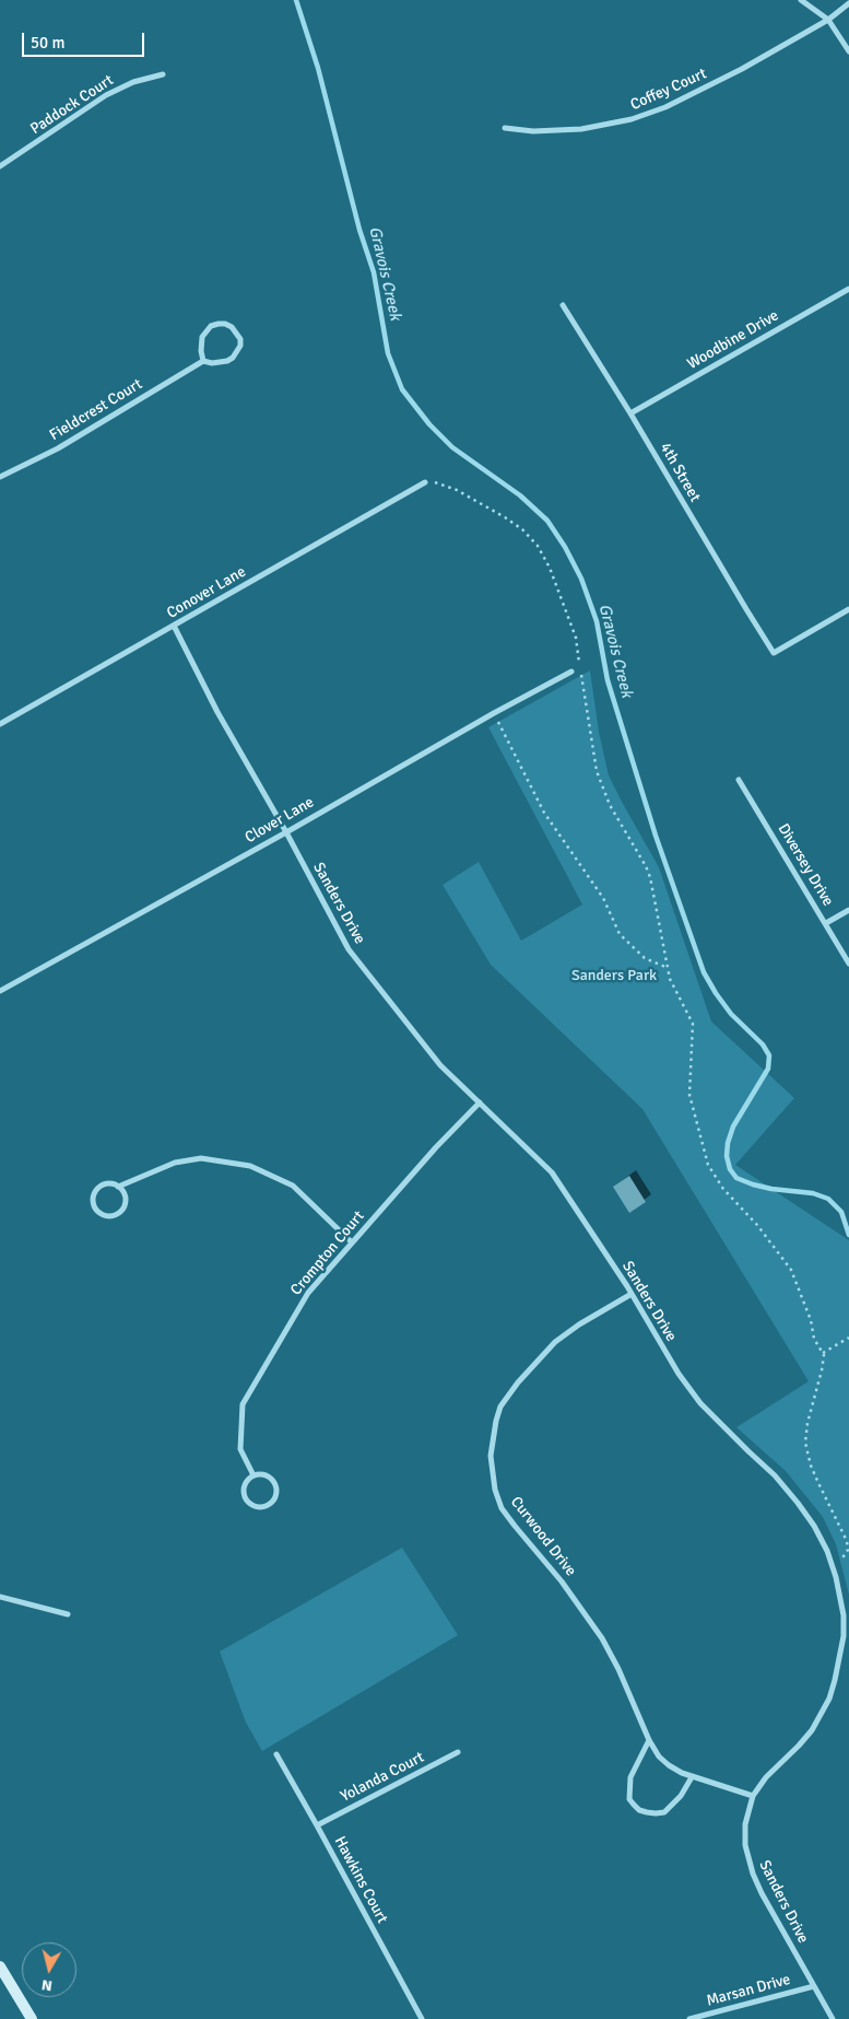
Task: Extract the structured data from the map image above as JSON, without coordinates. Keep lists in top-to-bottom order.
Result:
{
  "streets": {
    "street": [
      "Coffey Court",
      "Paddock Court",
      "Woodbine Drive",
      "Fieldcrest Court",
      "4th Street",
      "Conover Lane",
      "Clover Lane",
      "Diversey Drive",
      "Sanders Drive",
      "Crompton Court",
      "Curwood Drive",
      "Yolanda Court",
      "Hawkins Court",
      "Marsan Drive"
    ]
  },
  "crossings": [
    ["Woodbine Drive", "4th Street"],
    ["Conover Lane", "Sanders Drive"],
    ["Clover Lane", "Sanders Drive"],
    ["Sanders Drive", "Crompton Court"],
    ["Sanders Drive", "Curwood Drive"],
    ["Sanders Drive", "Marsan Drive"],
    ["Yolanda Court", "Hawkins Court"]
  ],
  "water": ["Gravois Creek"],
  "parks": ["Sanders Park"],
  "scale_bar": "50 m",
  "north": "bottom"
}
